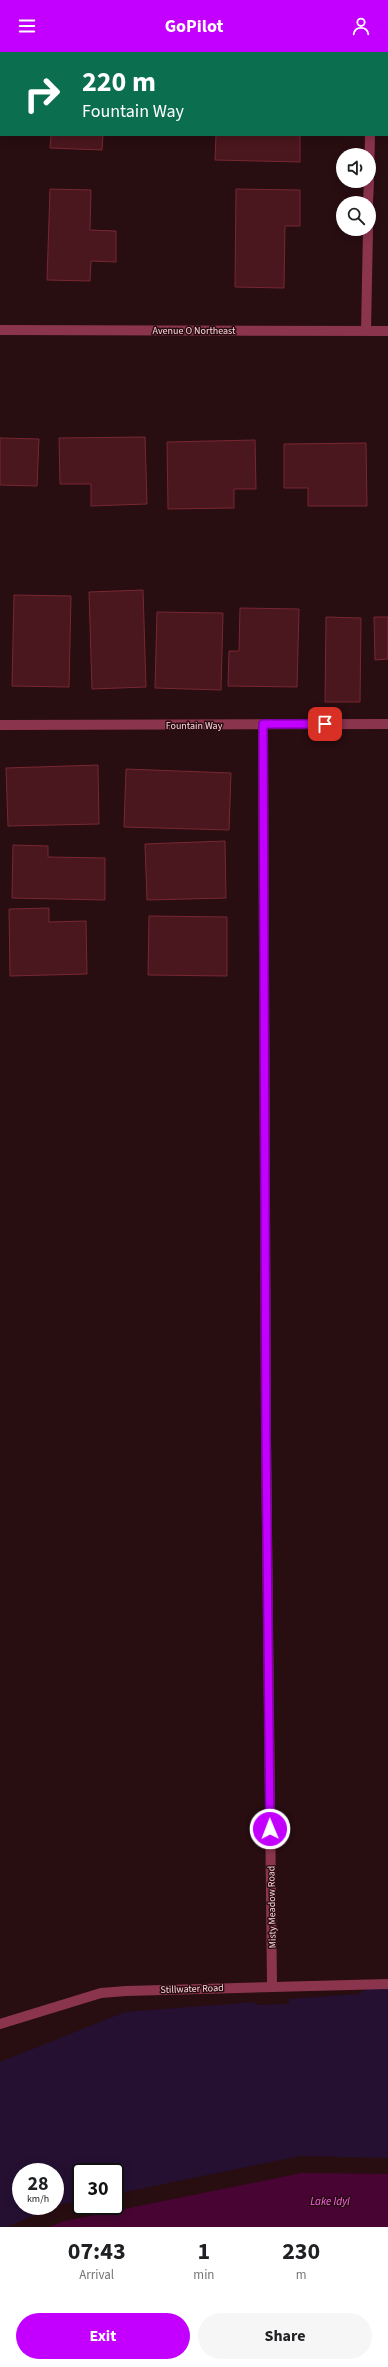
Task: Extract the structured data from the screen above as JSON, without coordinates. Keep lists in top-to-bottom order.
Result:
{
  "streets": {
    "street": [
      "Avenue O Northeast",
      "Fountain Way",
      "Misty Meadow Road",
      "Stillwater Road"
    ]
  },
  "crossings": [
    ["Fountain Way", "Misty Meadow Road"],
    ["Misty Meadow Road", "Stillwater Road"]
  ],
  "water": ["Lake Idyl"],
  "page": {
    "header": "GoPilot",
    "turn": ["220 m", "Fountain Way"],
    "speed": "28 km/h",
    "limit": "30",
    "eta": [
      "07:43",
      "Arrival",
      "1",
      "min",
      "230",
      "m"
    ],
    "buttons": ["Exit", "Share"]
  }
}
